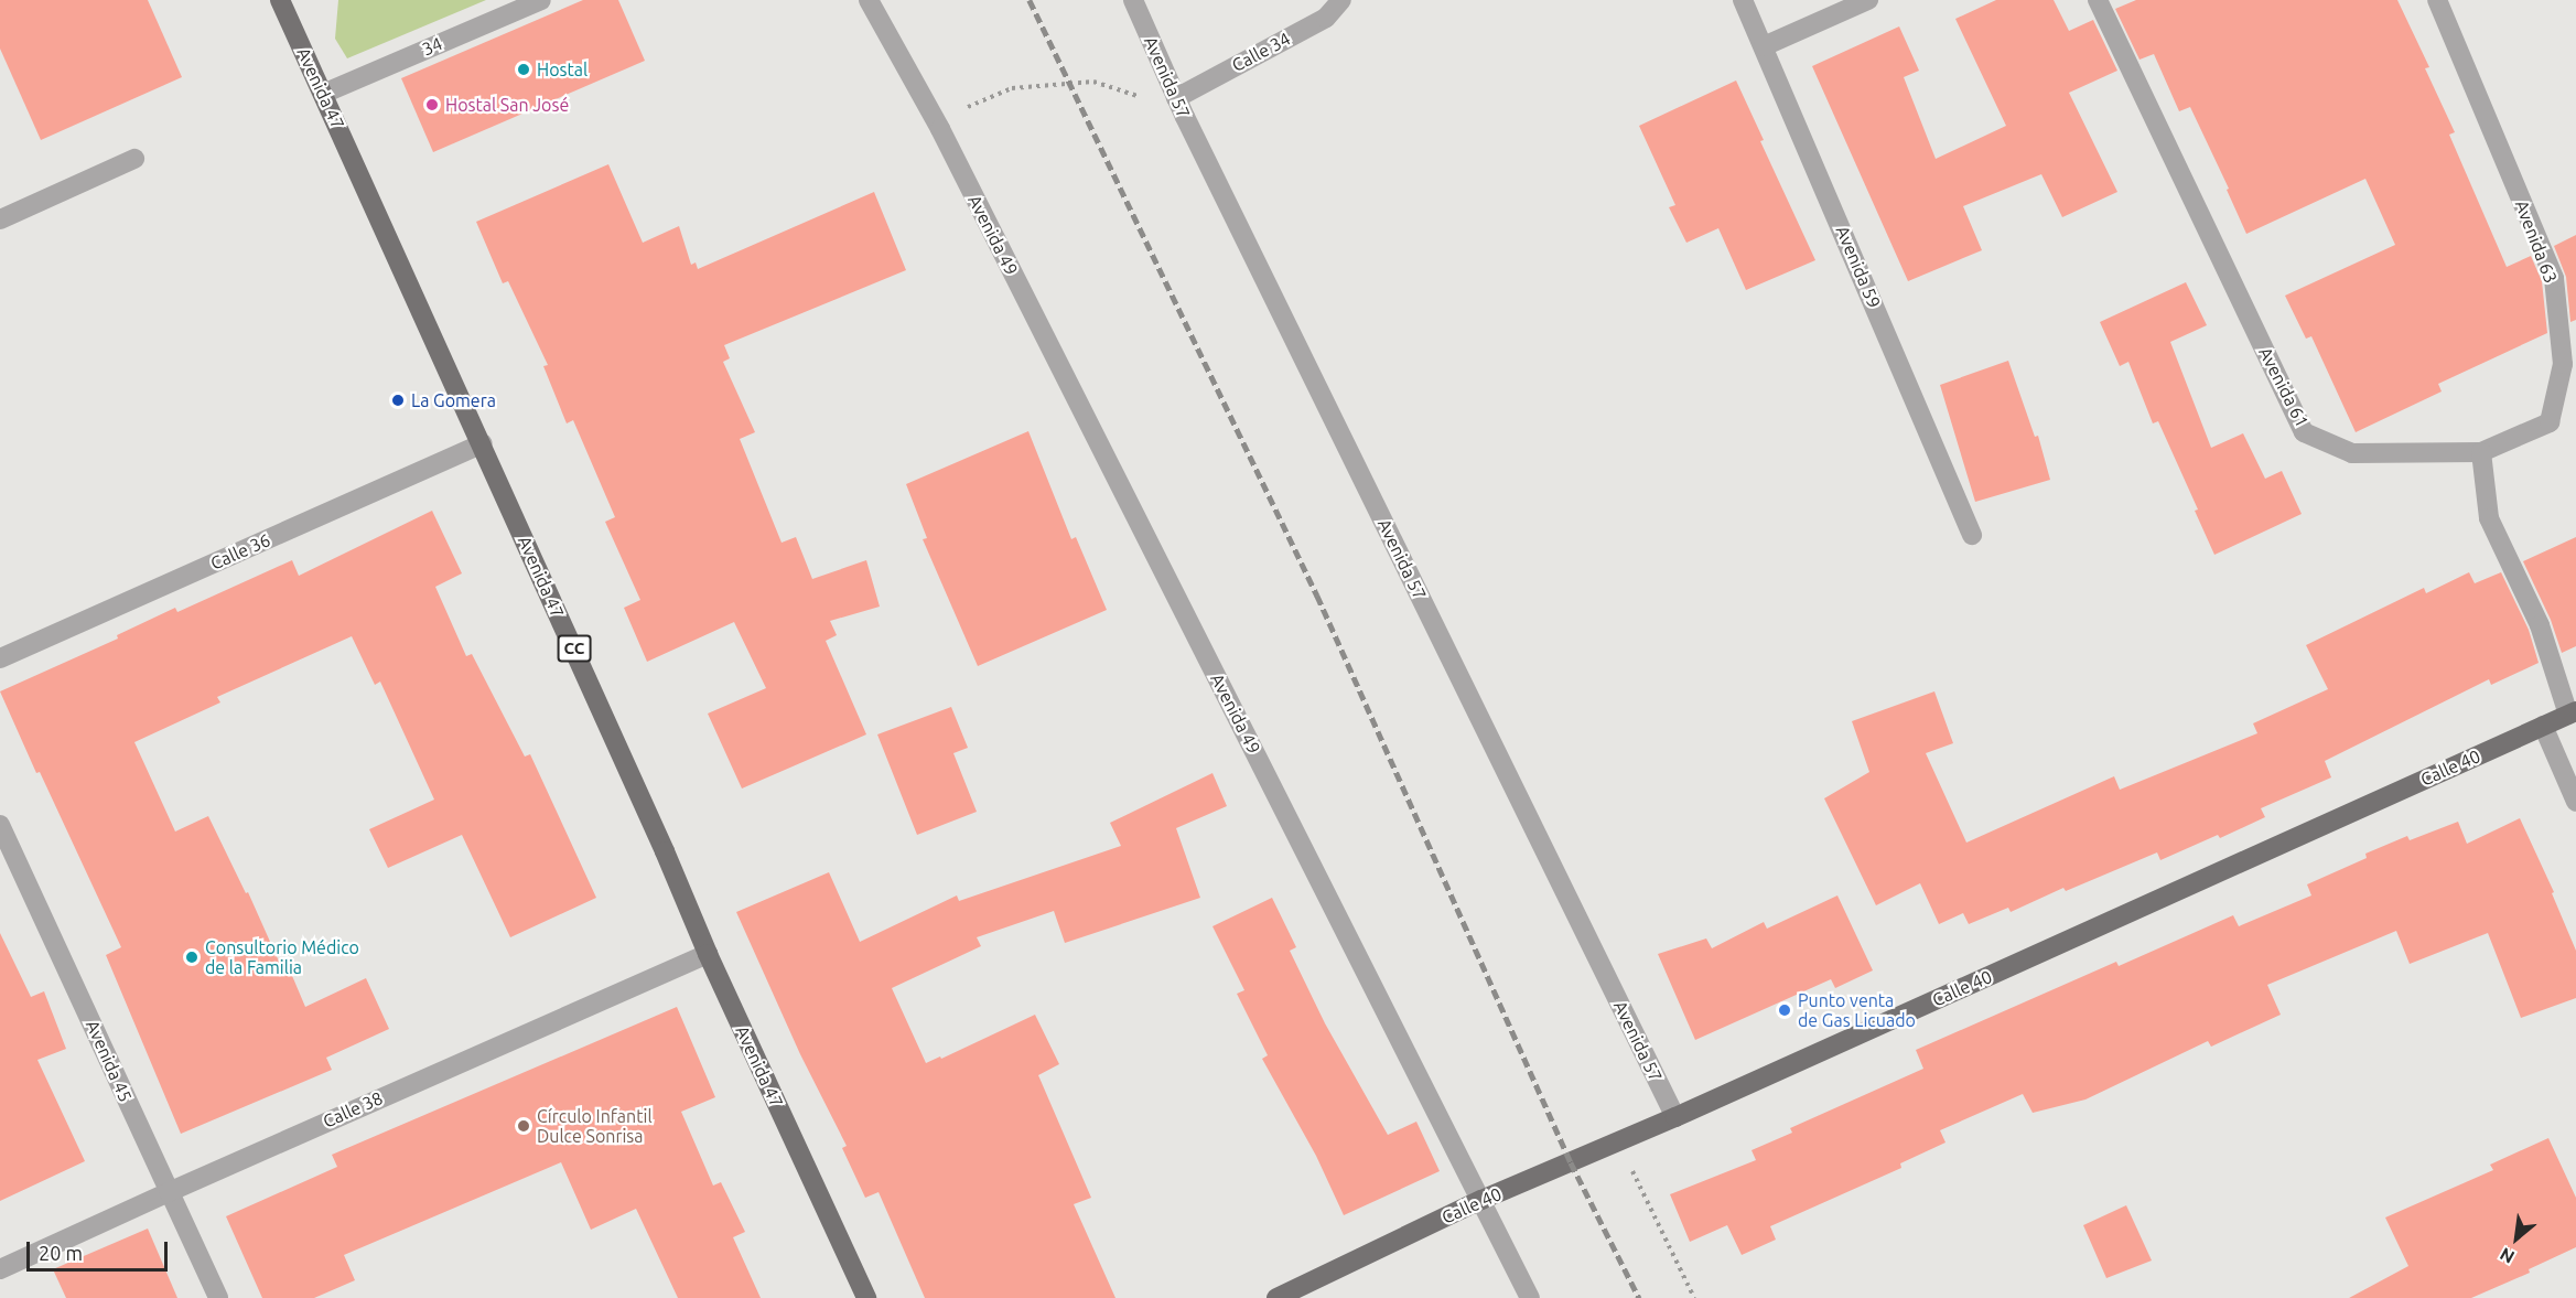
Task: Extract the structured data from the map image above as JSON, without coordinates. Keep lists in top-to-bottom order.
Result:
{
  "streets": {
    "main road": ["Avenida 47", "CC", "Calle 40"],
    "street": [
      "34",
      "Calle 34",
      "Avenida 57",
      "Avenida 49",
      "Avenida 63",
      "Avenida 59",
      "Avenida 61",
      "Calle 36",
      "Avenida 45",
      "Calle 38"
    ]
  },
  "crossings": [
    ["34", "Avenida 47"],
    ["Calle 34", "Avenida 57"],
    ["Avenida 57", "Calle 40"],
    ["Avenida 47", "Calle 36"],
    ["Avenida 47", "Calle 38"],
    ["Avenida 49", "Calle 40"],
    ["Avenida 63", "Avenida 61"],
    ["Avenida 45", "Calle 38"]
  ],
  "places": [
    "Hostal",
    "Hostal San José",
    "La Gomera",
    "Consultorio Médico de la Familia",
    "Punto venta de Gas Licuado",
    "Círculo Infantil Dulce Sonrisa"
  ],
  "scale_bar": "20 m",
  "north": "bottom left"
}
